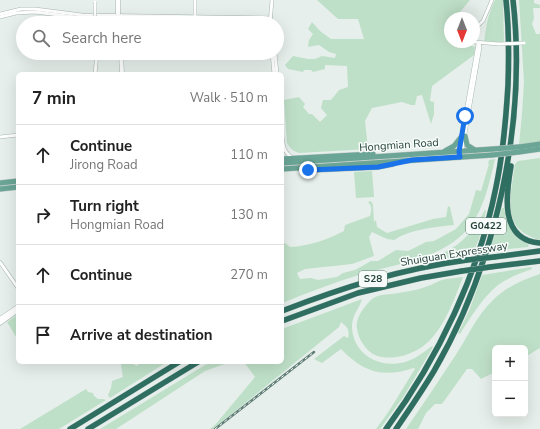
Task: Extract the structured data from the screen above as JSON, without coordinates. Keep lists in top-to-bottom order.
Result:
{
  "streets": {
    "highway": ["G0422", "Shuiguan Expressway", "S28"],
    "main road": ["Hongmian Road"]
  },
  "north": "bottom",
  "page": {
    "search": "Search here",
    "heading": ["7 min", "Walk · 510 m"],
    "list": [
      ["Continue", "Jirong Road", "110 m"],
      ["Turn right", "Hongmian Road", "130 m"],
      ["Continue", "270 m"],
      "Arrive at destination"
    ],
    "map_buttons": ["+", "−"]
  }
}
